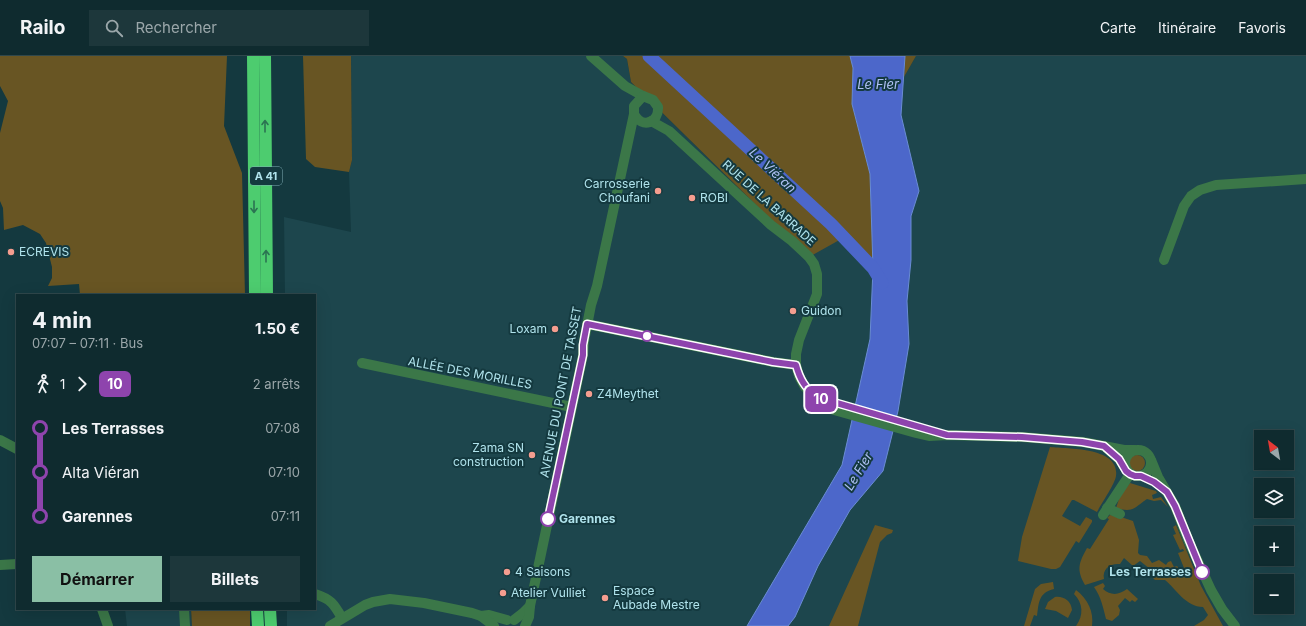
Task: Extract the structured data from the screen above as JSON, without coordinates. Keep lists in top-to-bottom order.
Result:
{
  "streets": {
    "highway": ["A 41"],
    "street": ["RUE DE LA BARRADE", "ALLÉE DES MORILLES", "AVENUE DU PONT DE TASSET"]
  },
  "crossings": [
    ["RUE DE LA BARRADE", "AVENUE DU PONT DE TASSET"],
    ["ALLÉE DES MORILLES", "AVENUE DU PONT DE TASSET"]
  ],
  "water": ["Le Fier", "Le Viéran"],
  "places": [
    "Carrosserie Choufani",
    "ROBI",
    "ECREVIS",
    "Guidon",
    "Loxam",
    "Z4Meythet",
    "Zama SN construction",
    "Garennes",
    "4 Saisons",
    "Les Terrasses",
    "Atelier Vulliet",
    "Espace Aubade Mestre"
  ],
  "lines": ["bus line 10"],
  "north": "top left",
  "page": {
    "header": "Railo",
    "search": "Rechercher",
    "nav": ["Carte", "Itinéraire", "Favoris"],
    "on_map": "10",
    "heading": ["4 min", "07:07 – 07:11 · Bus", "1.50 €"],
    "legs": ["1", "10", "2 arrêts"],
    "list": [
      {
        "name": "Les Terrasses",
        "value": "07:08"
      },
      {
        "name": "Alta Viéran",
        "value": "07:10"
      },
      {
        "name": "Garennes",
        "value": "07:11"
      }
    ],
    "map_buttons": ["+", "−"],
    "buttons": ["Démarrer", "Billets"]
  }
}
